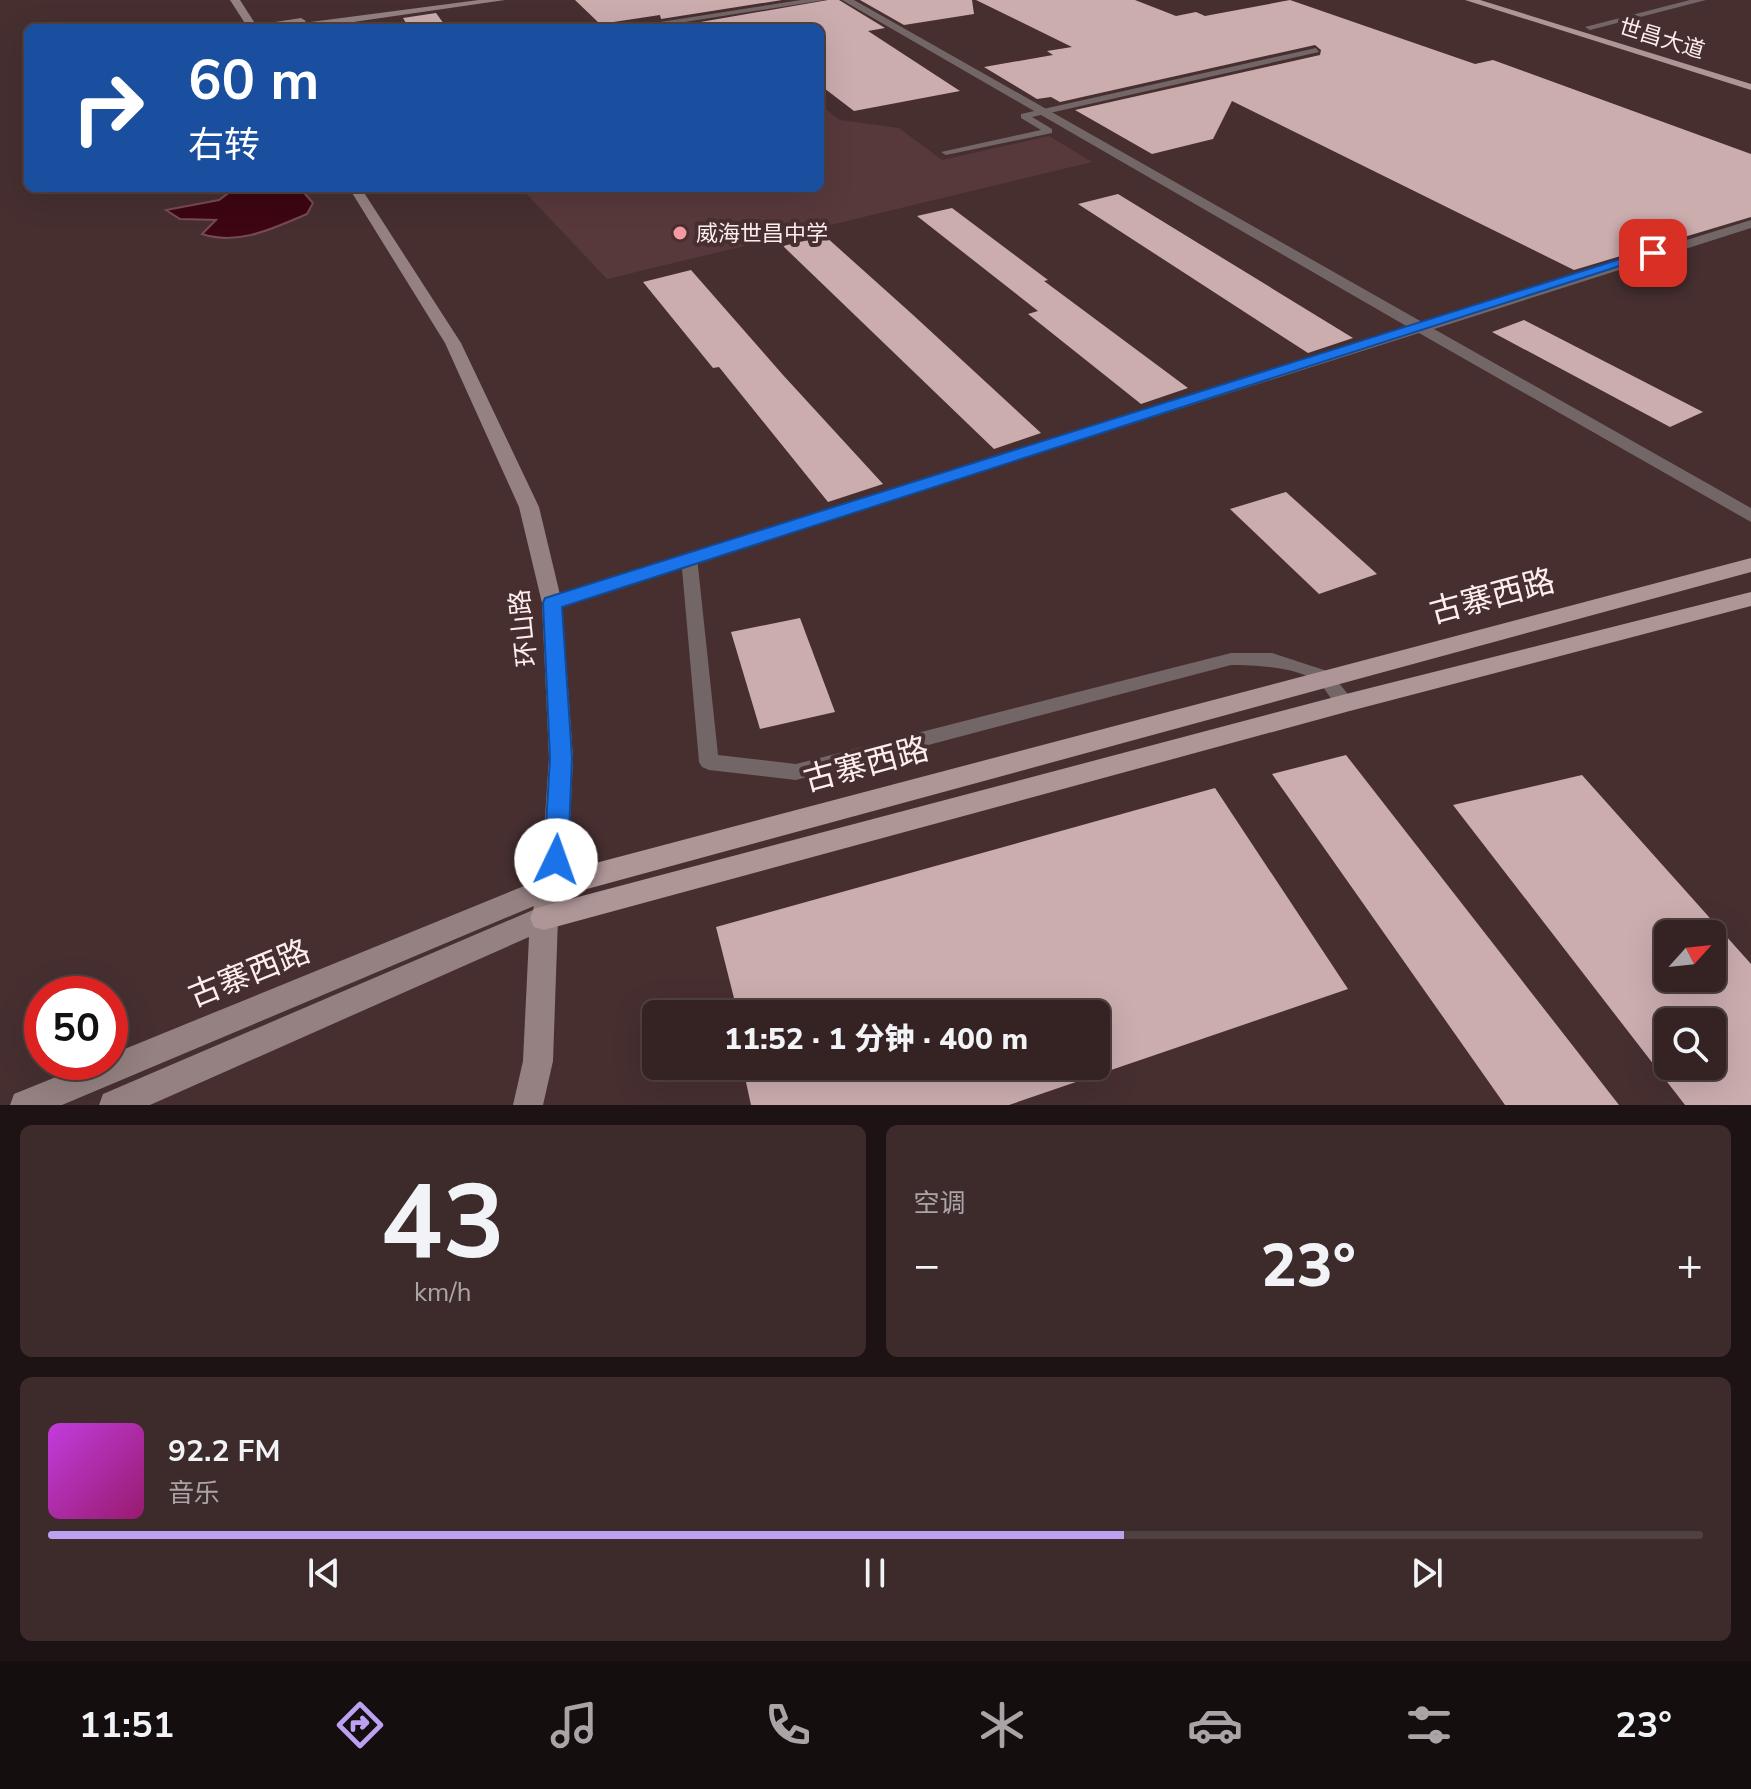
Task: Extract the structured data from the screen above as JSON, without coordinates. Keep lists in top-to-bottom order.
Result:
{
  "streets": {
    "main road": ["世昌大道", "古寨西路", "环山路"]
  },
  "crossings": [
    ["古寨西路", "环山路"]
  ],
  "places": ["威海世昌中学"],
  "north": "top right",
  "page": {
    "turn": ["60 m", "右转"],
    "limit": "50",
    "trip": "11:52 · 1 分钟 · 400 m",
    "tile": [
      ["43", "km/h"],
      "空调"
    ],
    "heat": ["−", "23°", "+"],
    "song": ["92.2 FM", "音乐"],
    "tabs": ["11:51", "23°"]
  }
}
